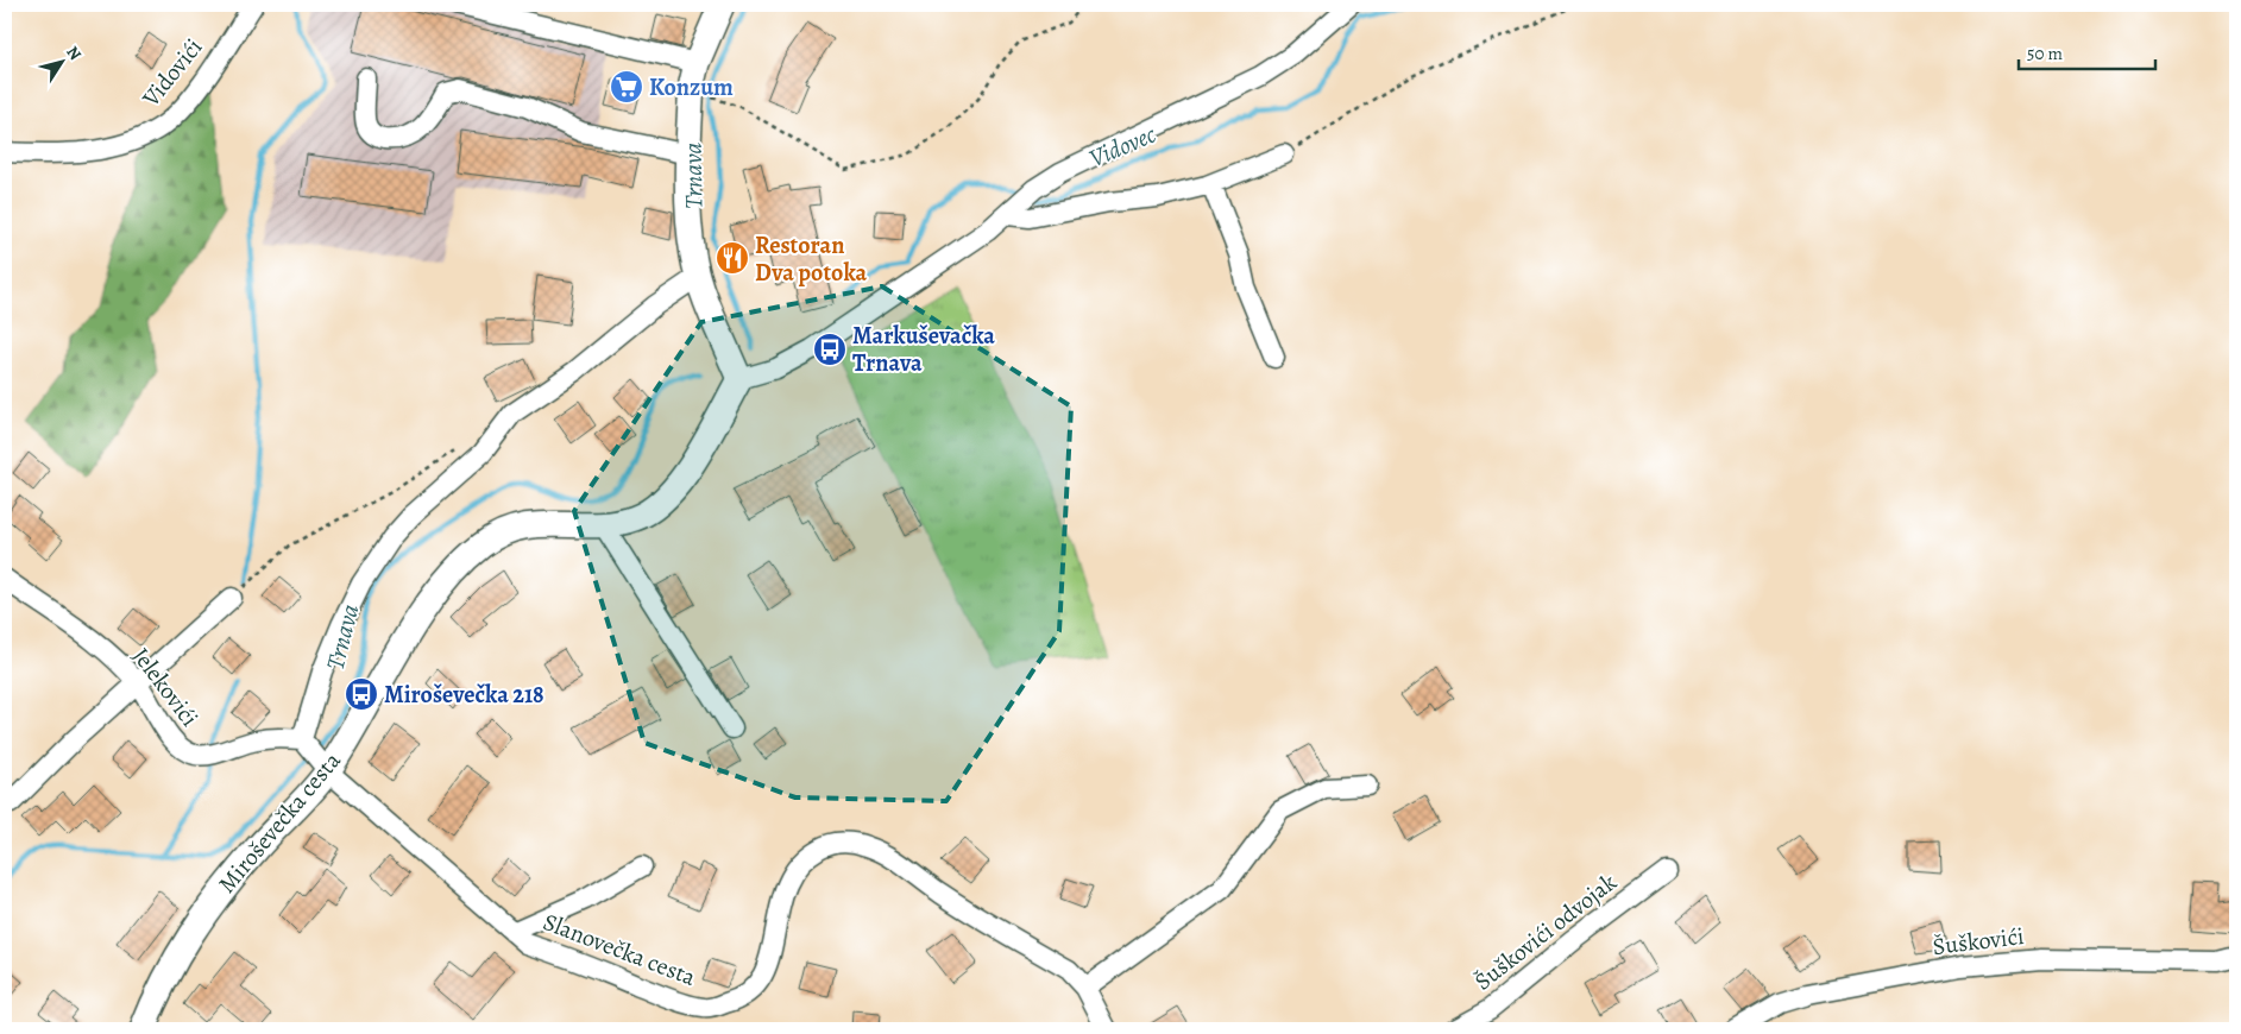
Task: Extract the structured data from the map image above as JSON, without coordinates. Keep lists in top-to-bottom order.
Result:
{
  "streets": {
    "main road": ["Miroševečka cesta"],
    "street": [
      "Vidovići",
      "Jelekovići",
      "Šuškovići odvojak",
      "Šuškovići",
      "Slanovečka cesta"
    ]
  },
  "crossings": [
    ["Jelekovići", "Miroševečka cesta"],
    ["Jelekovići", "Slanovečka cesta"],
    ["Miroševečka cesta", "Slanovečka cesta"]
  ],
  "water": ["Vidovec", "Trnava"],
  "places": {
    "supermarket": ["Konzum"],
    "restaurant": ["Restoran Dva potoka"],
    "bus stop": ["Markuševačka Trnava", "Miroševečka 218"]
  },
  "scale_bar": "50 m",
  "north": "top right"
}
